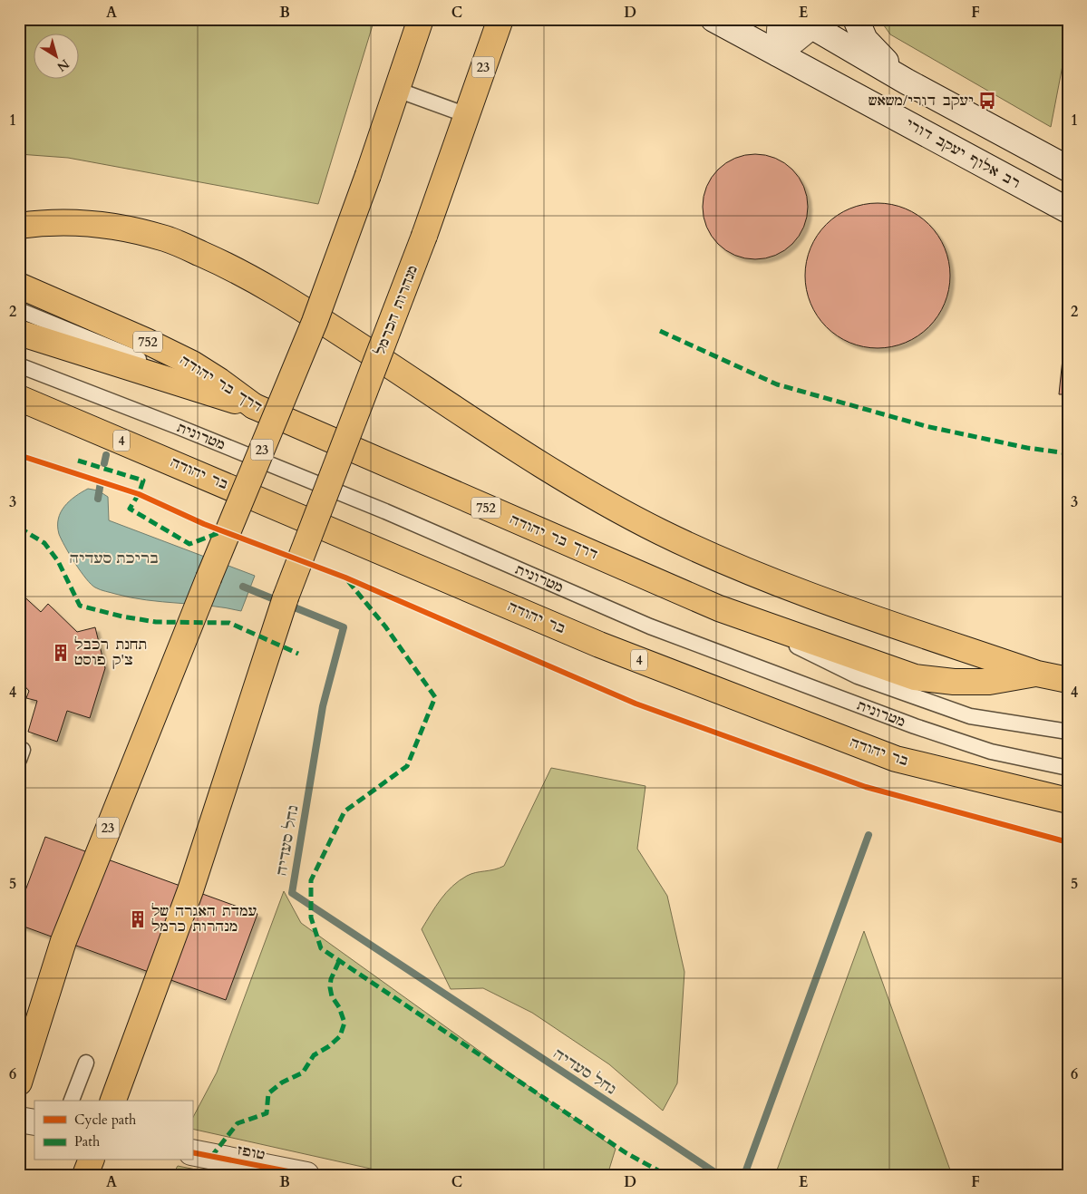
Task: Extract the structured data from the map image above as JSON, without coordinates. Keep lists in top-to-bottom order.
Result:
{
  "streets": {
    "main road": [
      "23",
      "רב אלוף יעקב דורי",
      "מנהרות הכרמל",
      "752",
      "דרך בר יהודה",
      "4",
      "בר יהודה",
      "טופז"
    ],
    "lane": ["מטרונית"]
  },
  "crossings": [
    ["דרך בר יהודה", "מטרונית"]
  ],
  "water": ["בריכת סעדיה", "נחל סעדיה"],
  "places": {
    "bus stop": ["יעקב דורי/משאש"],
    "building": ["תחנת רכבל צ'ק פוסט", "עמדת האגרה של מנהרות כרמל"]
  },
  "legend": ["Cycle path", "Path"],
  "north": "bottom right",
  "grid": {
    "columns": [
      "A",
      "B",
      "C",
      "D",
      "E",
      "F"
    ],
    "rows": [
      "1",
      "2",
      "3",
      "4",
      "5",
      "6"
    ]
  }
}
